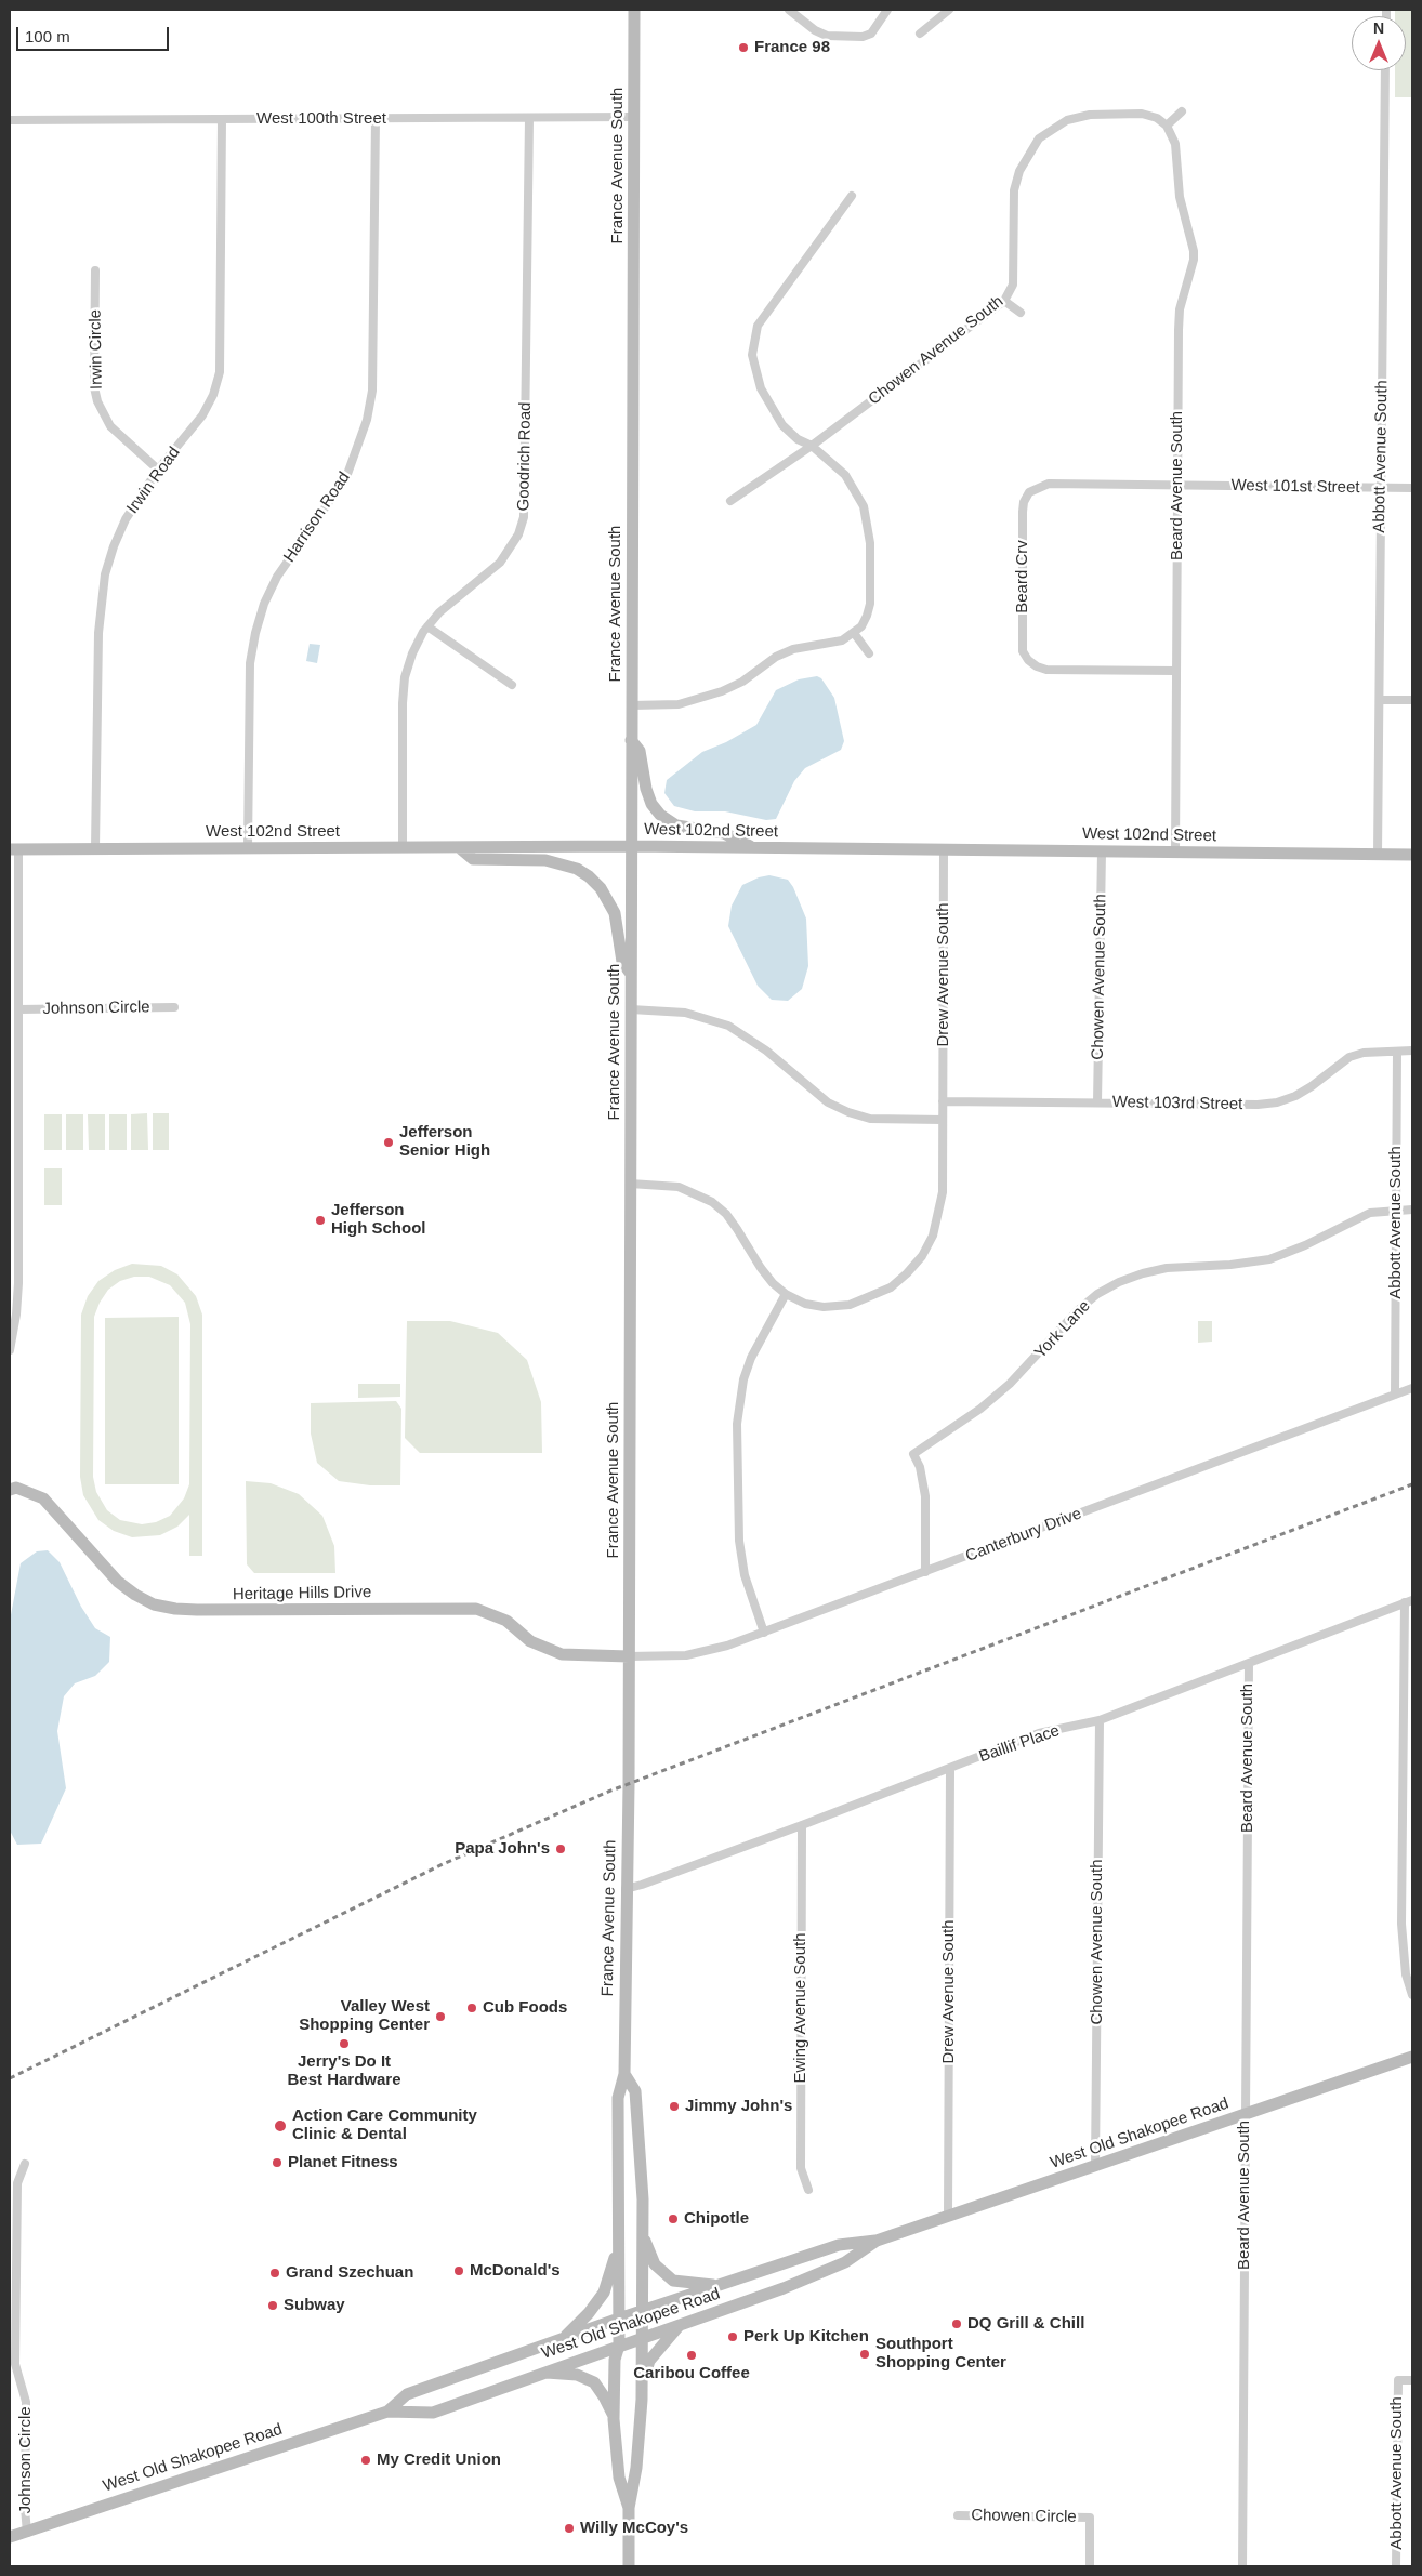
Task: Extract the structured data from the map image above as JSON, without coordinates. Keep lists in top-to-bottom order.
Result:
{
  "streets": {
    "main road": [
      "France Avenue South",
      "West 102nd Street",
      "Heritage Hills Drive",
      "West Old Shakopee Road"
    ],
    "street": [
      "West 100th Street",
      "Irwin Circle",
      "Chowen Avenue South",
      "Goodrich Road",
      "Abbott Avenue South",
      "Irwin Road",
      "Beard Avenue South",
      "West 101st Street",
      "Harrison Road",
      "Beard Crv",
      "Drew Avenue South",
      "Johnson Circle",
      "West 103rd Street",
      "York Lane",
      "Canterbury Drive",
      "Baillif Place",
      "Ewing Avenue South",
      "Chowen Circle"
    ]
  },
  "crossings": [
    ["West 100th Street", "France Avenue South"],
    ["West 100th Street", "Goodrich Road"],
    ["West 100th Street", "Irwin Road"],
    ["West 100th Street", "Harrison Road"],
    ["France Avenue South", "West 102nd Street"],
    ["France Avenue South", "Canterbury Drive"],
    ["France Avenue South", "Heritage Hills Drive"],
    ["France Avenue South", "Baillif Place"],
    ["France Avenue South", "West Old Shakopee Road"],
    ["Irwin Circle", "Irwin Road"],
    ["Chowen Avenue South", "Beard Avenue South"],
    ["Chowen Avenue South", "West 102nd Street"],
    ["Chowen Avenue South", "West 103rd Street"],
    ["Chowen Avenue South", "Baillif Place"],
    ["Chowen Avenue South", "West Old Shakopee Road"],
    ["Goodrich Road", "West 102nd Street"],
    ["Abbott Avenue South", "West 101st Street"],
    ["Abbott Avenue South", "West 102nd Street"],
    ["Abbott Avenue South", "West 103rd Street"],
    ["Abbott Avenue South", "York Lane"],
    ["Abbott Avenue South", "Canterbury Drive"],
    ["Irwin Road", "West 102nd Street"],
    ["Beard Avenue South", "West 101st Street"],
    ["Beard Avenue South", "Beard Crv"],
    ["Beard Avenue South", "West 102nd Street"],
    ["Beard Avenue South", "Baillif Place"],
    ["Beard Avenue South", "West Old Shakopee Road"],
    ["West 101st Street", "Beard Crv"],
    ["Harrison Road", "West 102nd Street"],
    ["West 102nd Street", "Drew Avenue South"],
    ["Drew Avenue South", "West 103rd Street"],
    ["Drew Avenue South", "Baillif Place"],
    ["Drew Avenue South", "West Old Shakopee Road"],
    ["Johnson Circle", "West Old Shakopee Road"],
    ["York Lane", "Canterbury Drive"],
    ["Canterbury Drive", "Heritage Hills Drive"],
    ["Baillif Place", "Ewing Avenue South"]
  ],
  "places": [
    "France 98",
    "Jefferson Senior High",
    "Jefferson High School",
    "Papa John's",
    "Cub Foods",
    "Valley West Shopping Center",
    "Jerry's Do It Best Hardware",
    "Jimmy John's",
    "Action Care Community Clinic & Dental",
    "Planet Fitness",
    "Chipotle",
    "McDonald's",
    "Grand Szechuan",
    "Subway",
    "DQ Grill & Chill",
    "Perk Up Kitchen",
    "Southport Shopping Center",
    "Caribou Coffee",
    "My Credit Union",
    "Willy McCoy's"
  ],
  "scale_bar": "100 m",
  "north": "top"
}
